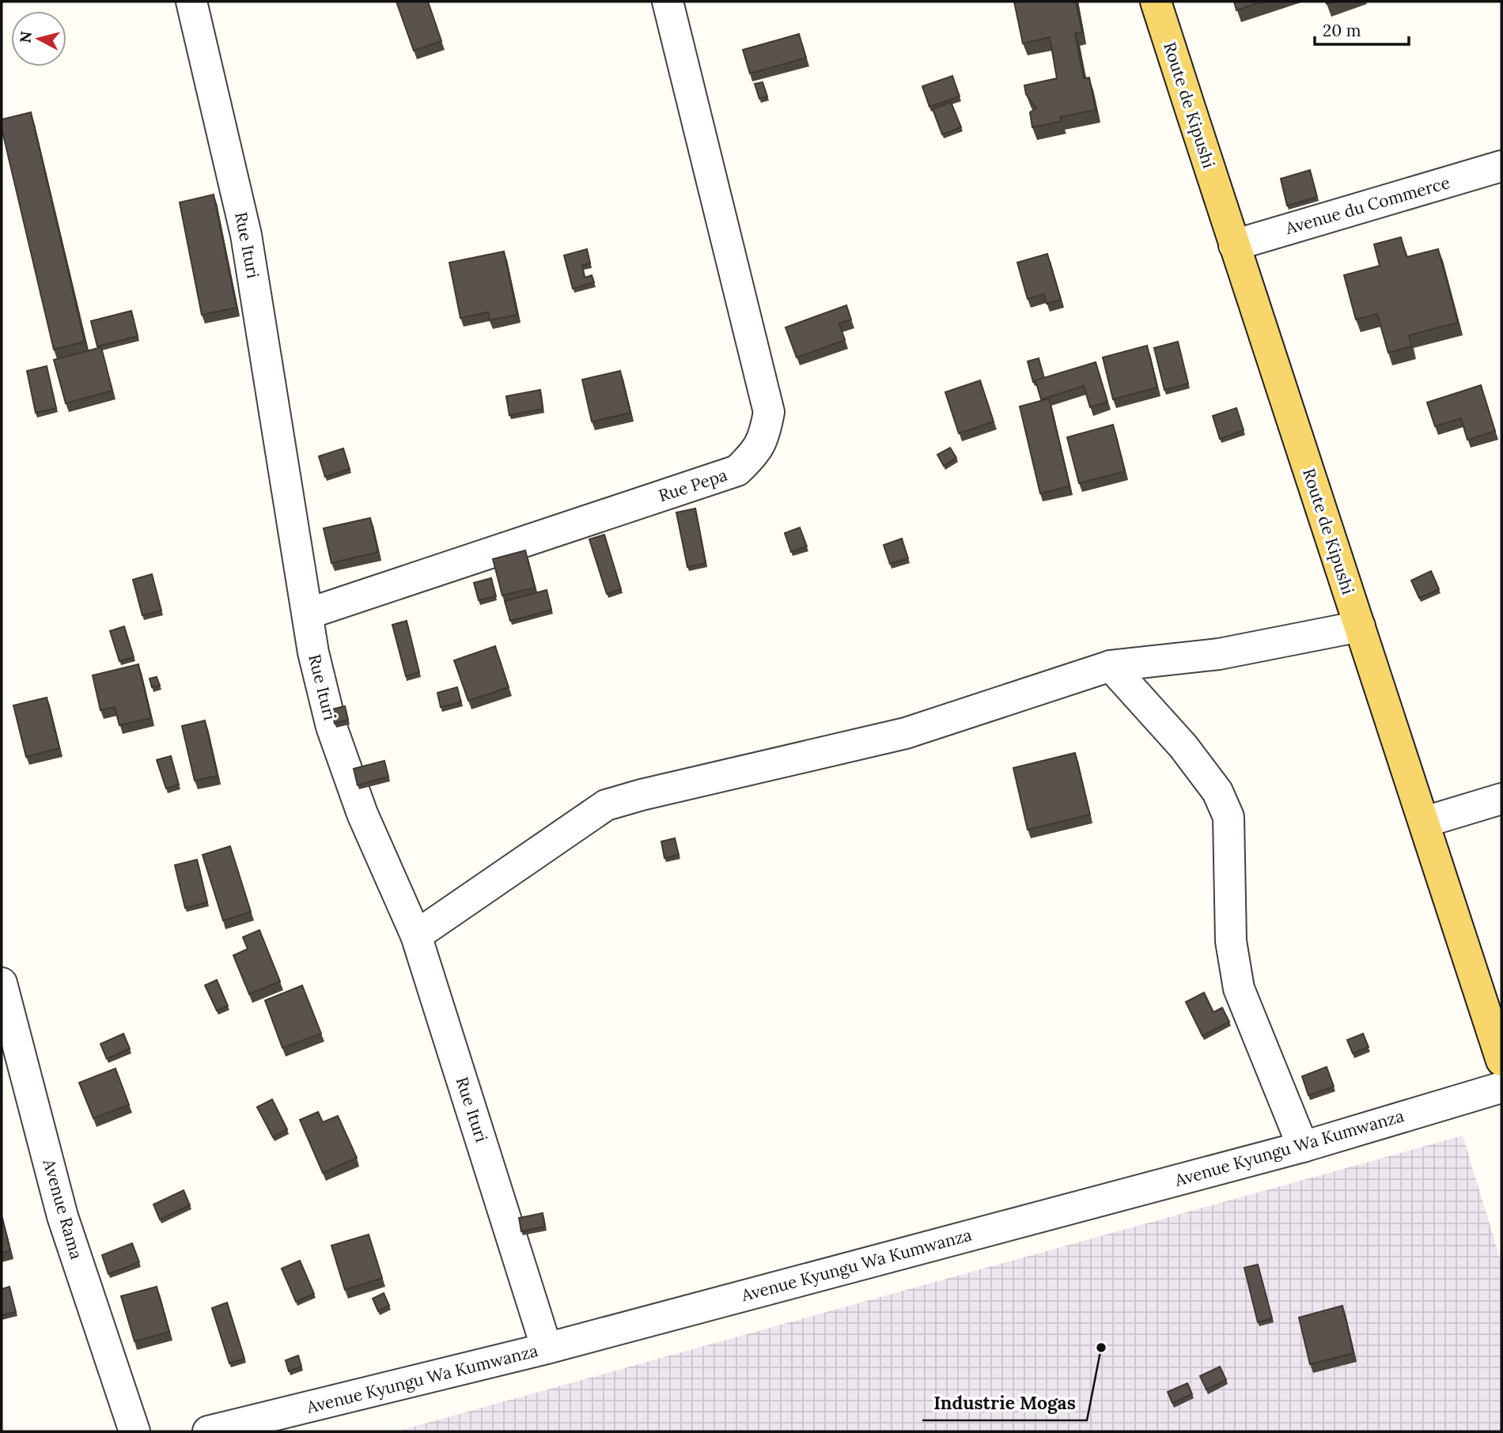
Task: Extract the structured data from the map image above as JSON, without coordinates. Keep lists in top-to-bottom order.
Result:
{
  "streets": {
    "main road": ["Route de Kipushi"],
    "street": [
      "Avenue du Commerce",
      "Rue Ituri",
      "Rue Pepa",
      "Avenue Kyungu Wa Kumwanza",
      "Avenue Rama"
    ]
  },
  "crossings": [
    ["Route de Kipushi", "Avenue du Commerce"],
    ["Rue Ituri", "Rue Pepa"],
    ["Rue Ituri", "Avenue Kyungu Wa Kumwanza"]
  ],
  "places": ["Industrie Mogas"],
  "scale_bar": "20 m",
  "north": "left"
}
